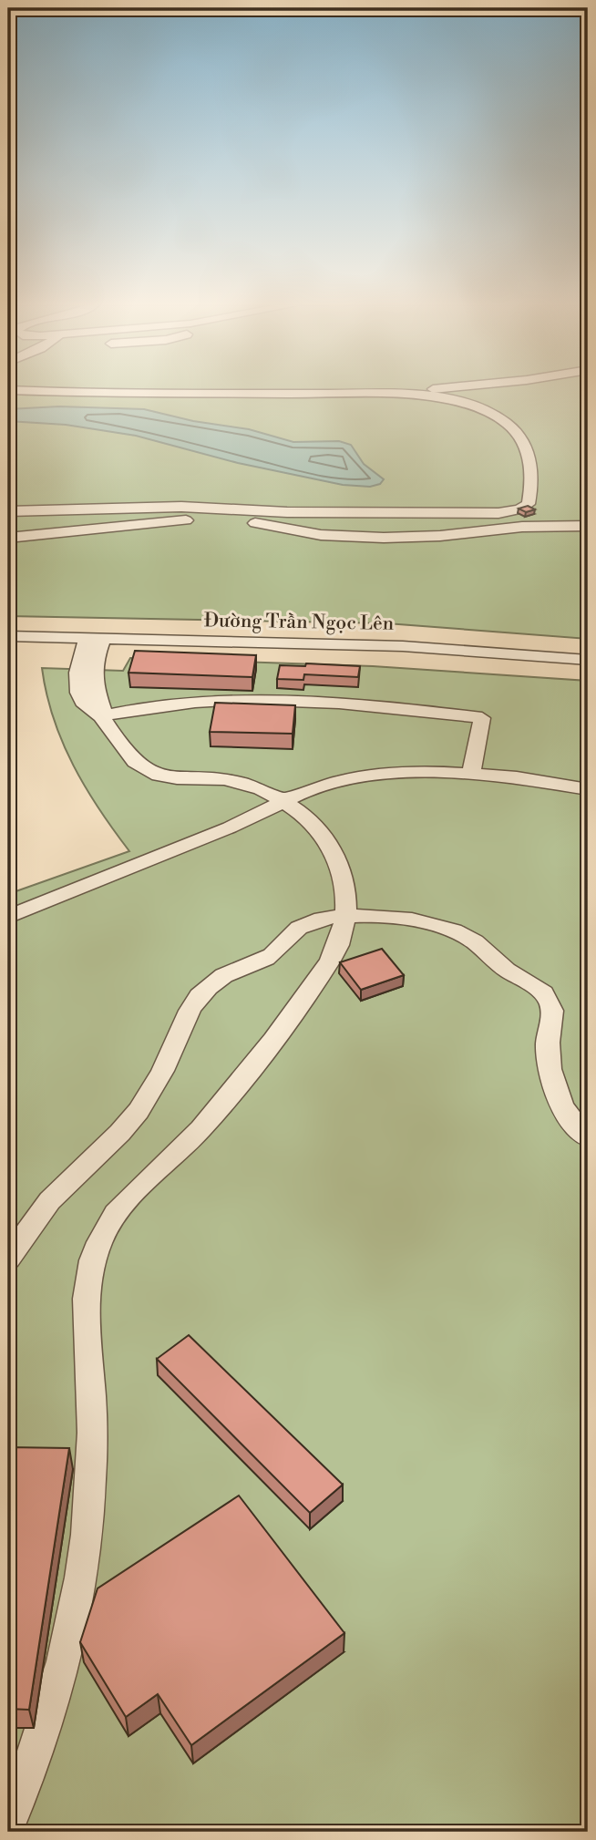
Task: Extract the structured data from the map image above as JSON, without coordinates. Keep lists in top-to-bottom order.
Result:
{
  "streets": {
    "street": ["Đường Trần Ngọc Lên"]
  }
}
